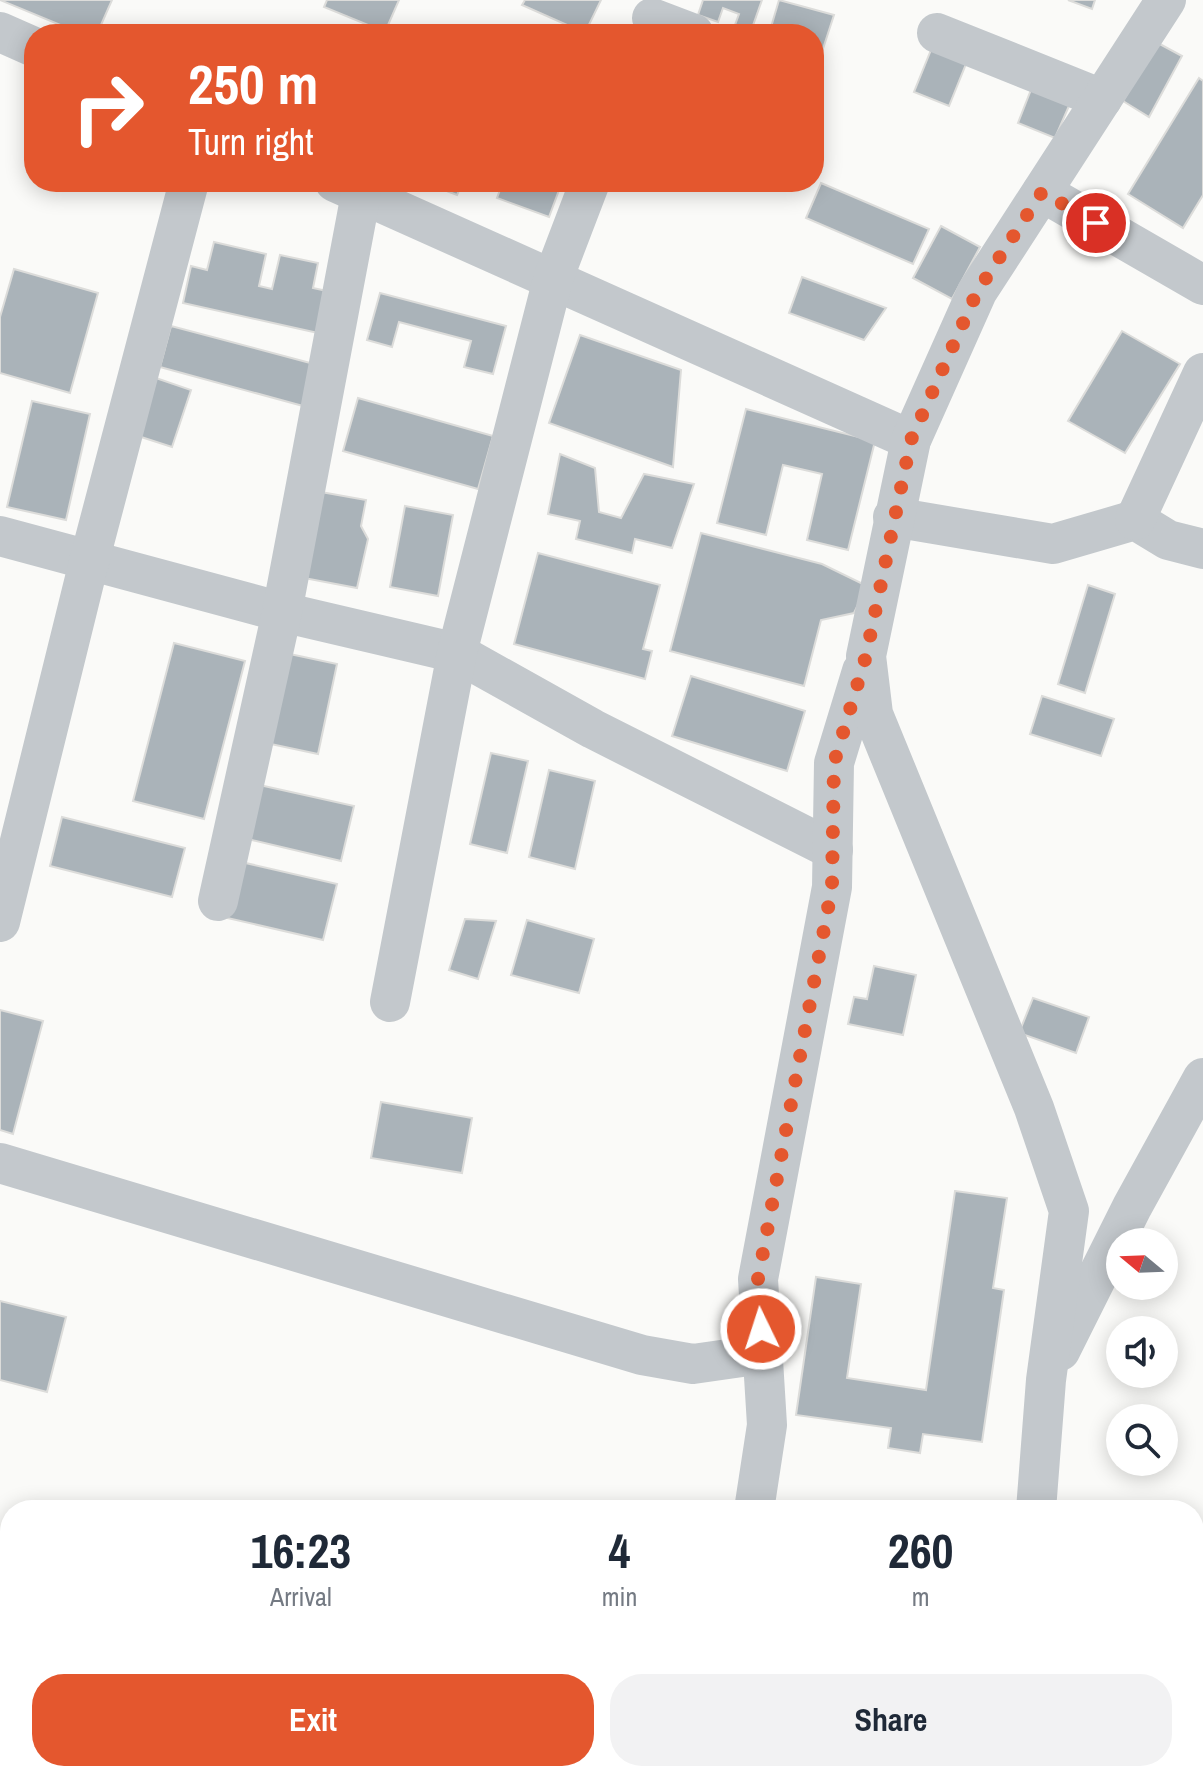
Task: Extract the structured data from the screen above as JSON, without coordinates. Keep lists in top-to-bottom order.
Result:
{
  "north": "left",
  "page": {
    "turn": ["250 m", "Turn right"],
    "eta": [
      "16:23",
      "Arrival",
      "4",
      "min",
      "260",
      "m"
    ],
    "buttons": ["Exit", "Share"]
  }
}
